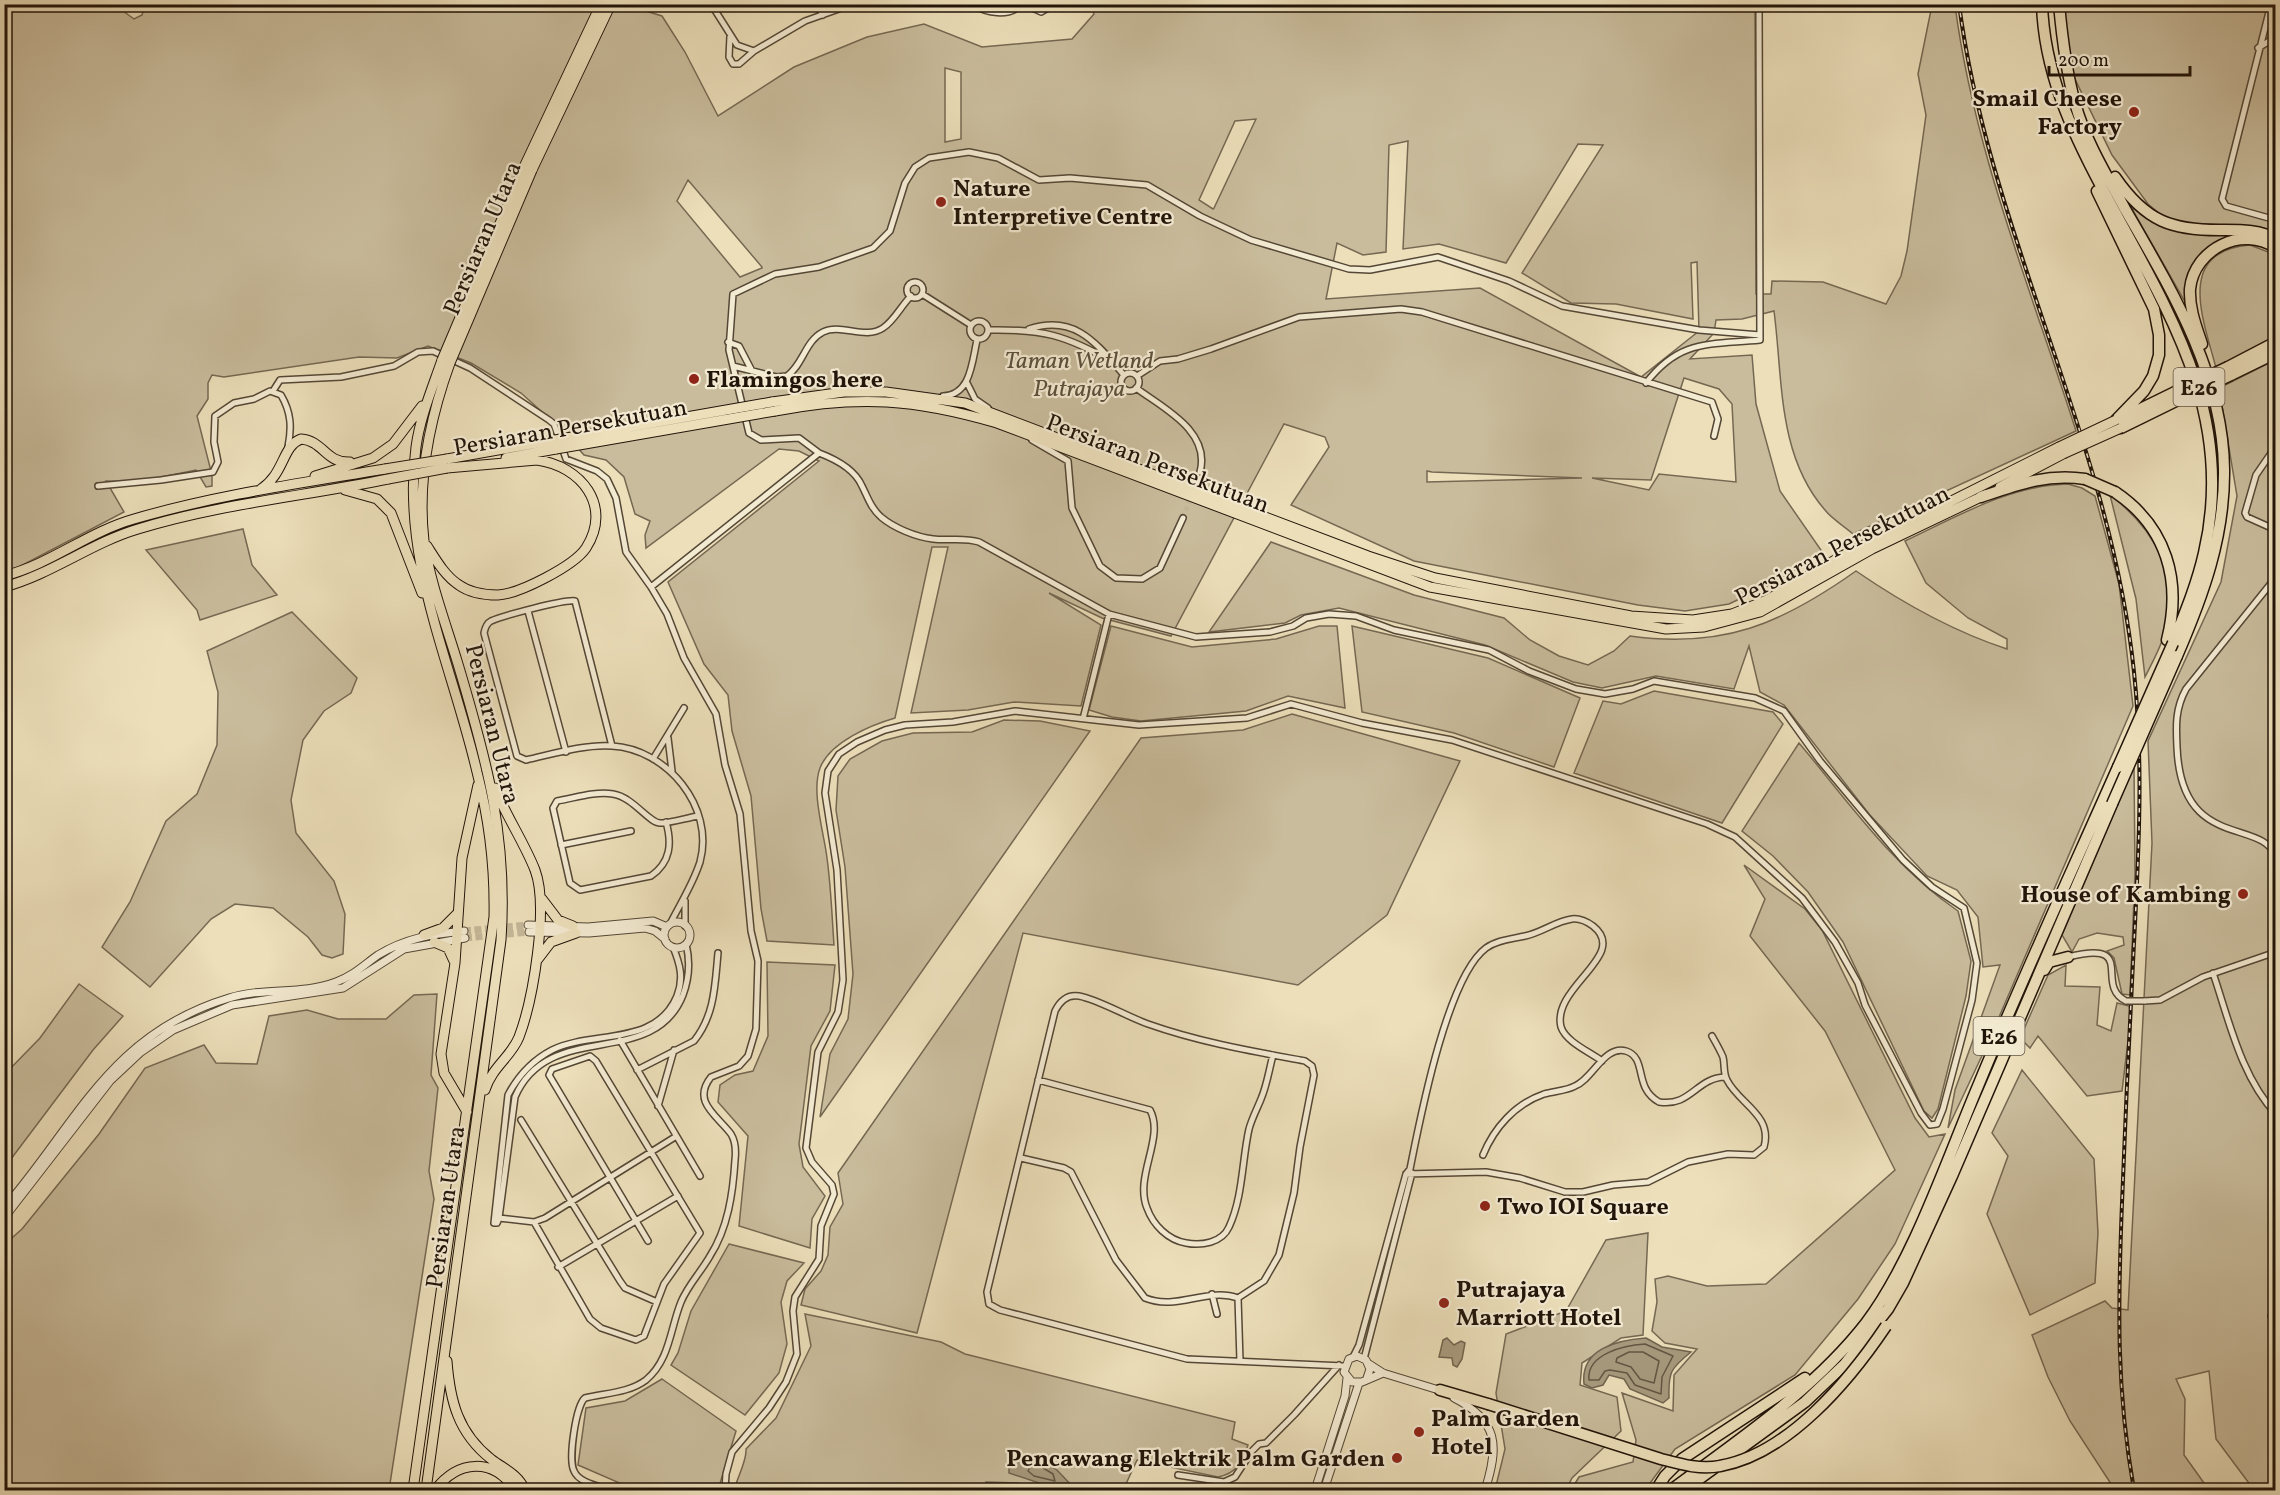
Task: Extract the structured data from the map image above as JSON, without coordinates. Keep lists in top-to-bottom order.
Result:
{
  "streets": {
    "highway": ["E26"],
    "main road": ["Persiaran Utara", "Persiaran Persekutuan"]
  },
  "parks": ["Taman Wetland Putrajaya"],
  "places": [
    "Smail Cheese Factory",
    "Nature Interpretive Centre",
    "Flamingos here",
    "House of Kambing",
    "Two IOI Square",
    "Putrajaya Marriott Hotel",
    "Palm Garden Hotel",
    "Pencawang Elektrik Palm Garden"
  ],
  "scale_bar": "200 m"
}
